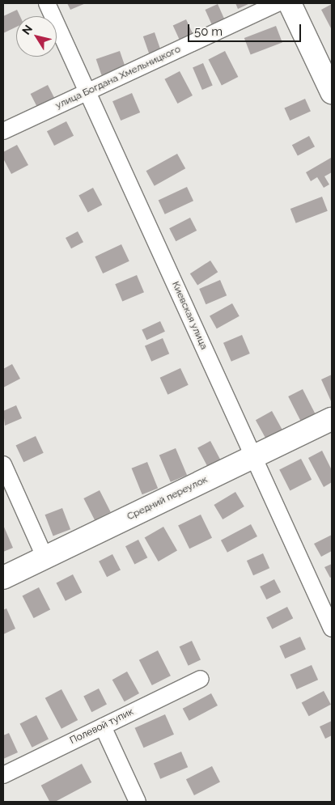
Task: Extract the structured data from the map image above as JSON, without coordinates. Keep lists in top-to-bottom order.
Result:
{
  "streets": {
    "street": [
      "улица Богдана Хмельницкого",
      "Киевская улица",
      "Средний переулок",
      "Полевой тупик"
    ]
  },
  "crossings": [
    ["улица Богдана Хмельницкого", "Киевская улица"],
    ["Киевская улица", "Средний переулок"]
  ],
  "scale_bar": "50 m",
  "north": "top left"
}
